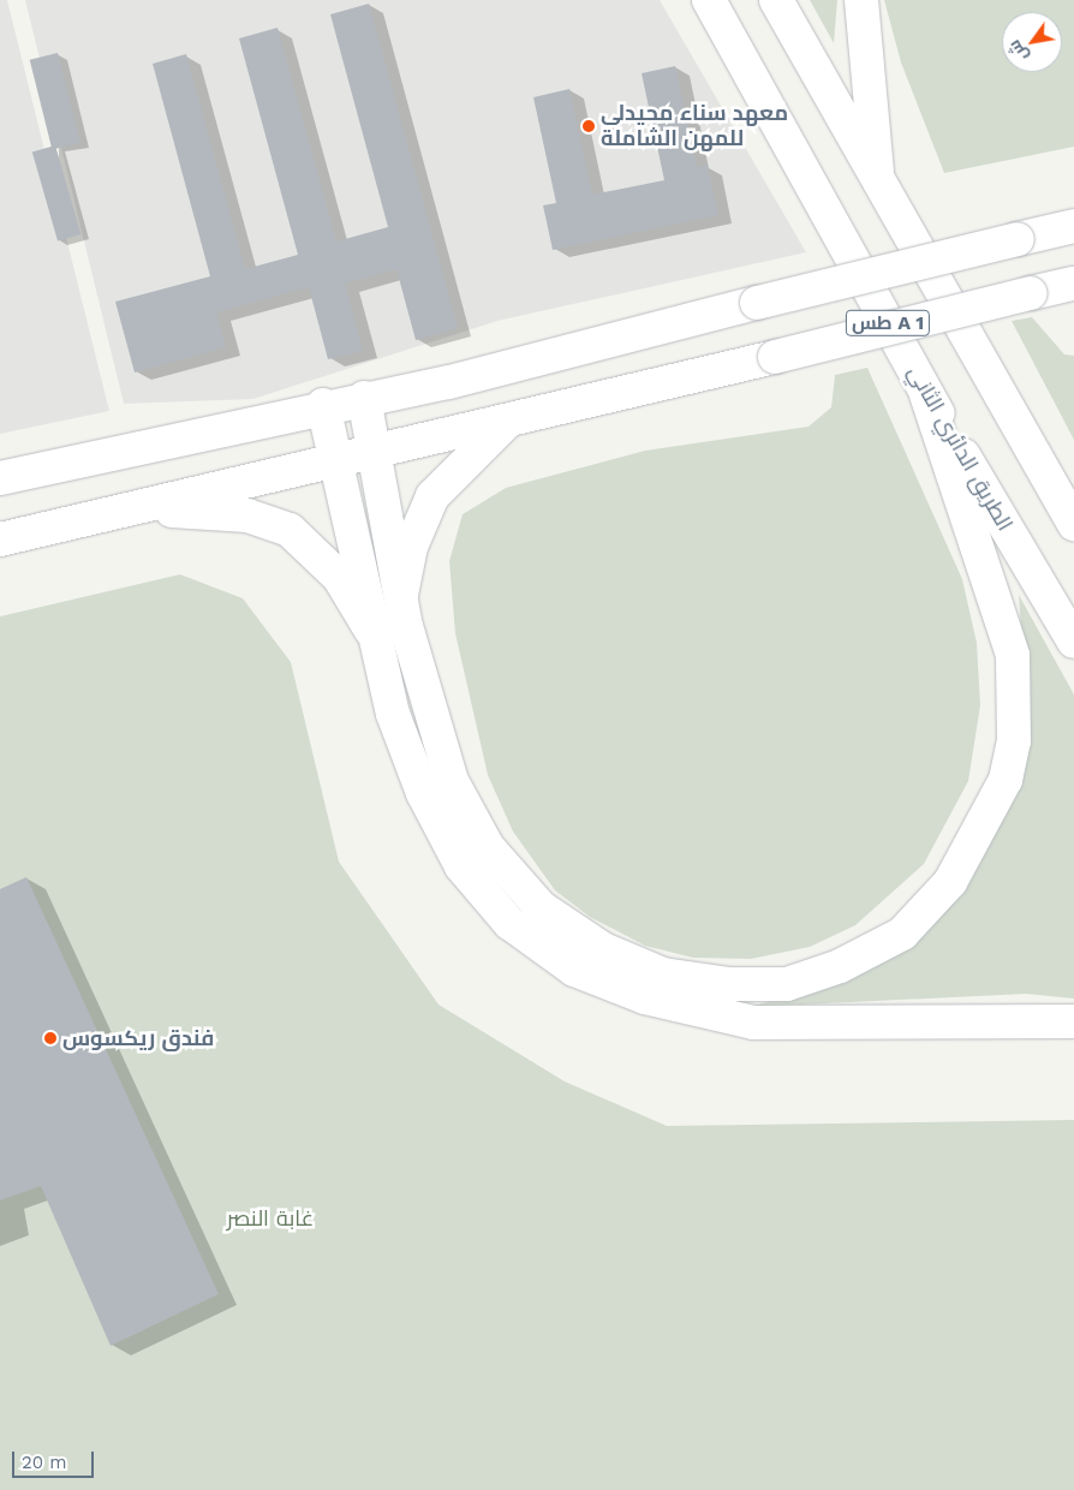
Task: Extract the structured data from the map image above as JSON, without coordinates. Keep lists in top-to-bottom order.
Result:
{
  "streets": {
    "main road": ["طس A 1", "الطريق الدائري الثاني"]
  },
  "parks": ["غابة النصر"],
  "places": ["معهد سناء محيدلي للمهن الشاملة", "فندق ريكسوس"],
  "scale_bar": "20 m",
  "north": "bottom left"
}
